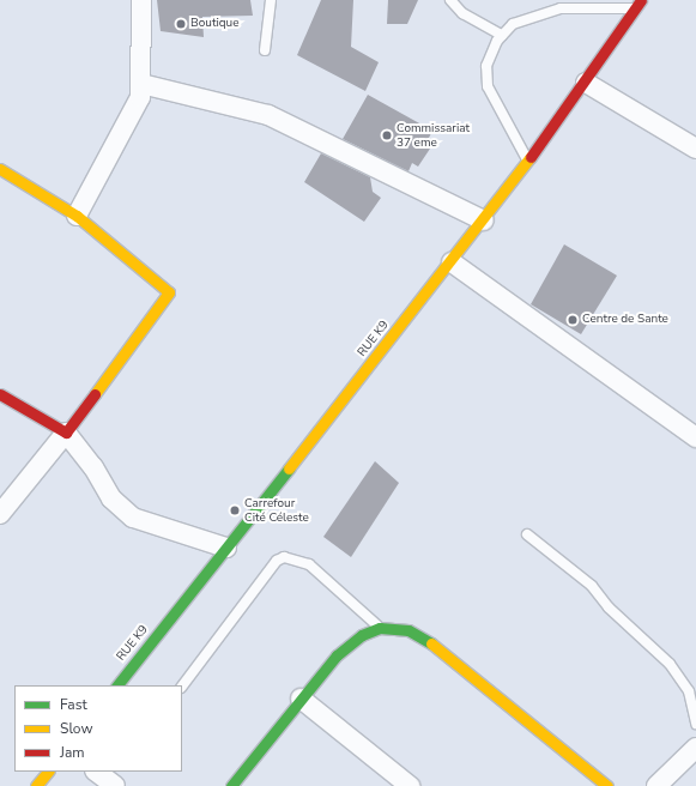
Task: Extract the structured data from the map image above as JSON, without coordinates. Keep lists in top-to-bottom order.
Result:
{
  "streets": {
    "street": ["RUE K9"]
  },
  "places": [
    "Boutique",
    "Commissariat 37 eme",
    "Centre de Sante",
    "Carrefour Cité Céleste"
  ],
  "legend": ["Fast", "Slow", "Jam"]
}
